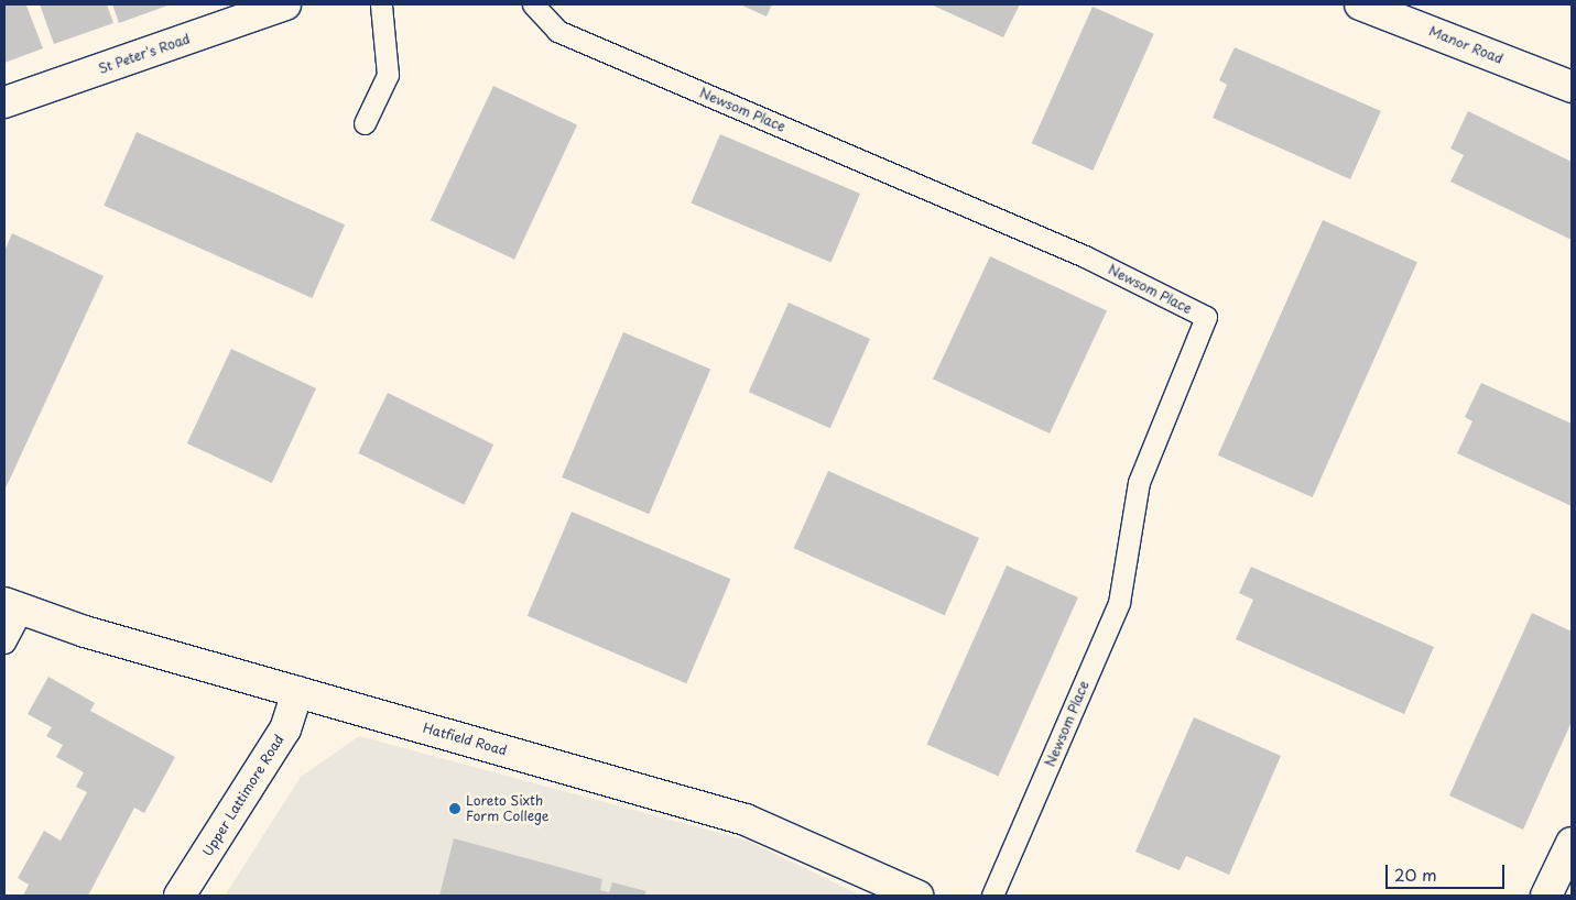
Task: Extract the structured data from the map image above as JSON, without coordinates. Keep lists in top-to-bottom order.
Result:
{
  "streets": {
    "main road": [
      "Manor Road",
      "St Peter's Road",
      "Hatfield Road",
      "Upper Lattimore Road"
    ],
    "lane": ["Newsom Place"]
  },
  "crossings": [
    ["Hatfield Road", "Upper Lattimore Road"]
  ],
  "places": ["Loreto Sixth Form College"],
  "scale_bar": "20 m"
}
